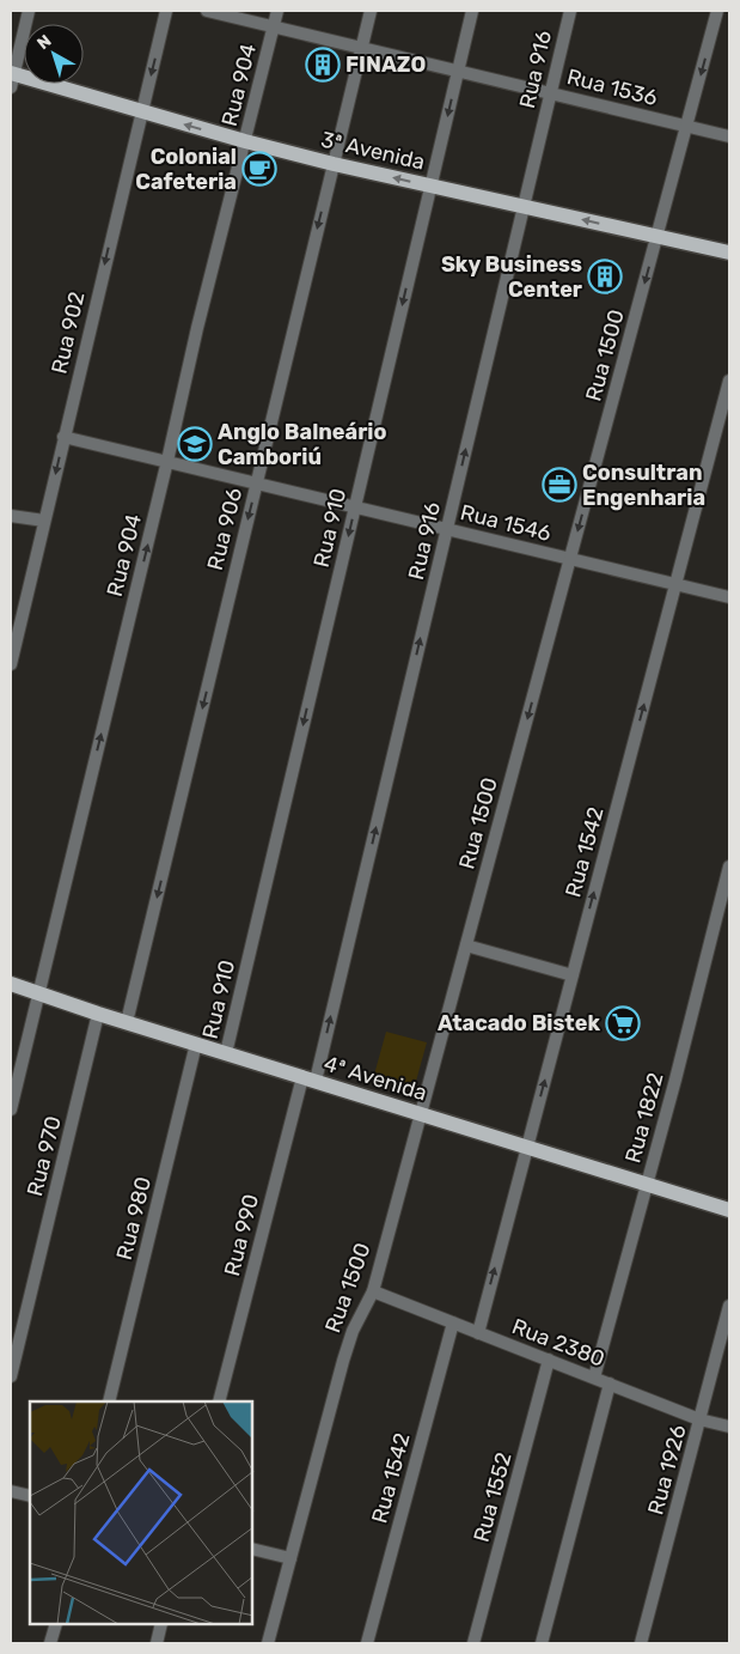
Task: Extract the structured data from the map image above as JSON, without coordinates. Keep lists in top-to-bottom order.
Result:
{
  "streets": {
    "main road": ["3ª Avenida", "4ª Avenida"],
    "street": [
      "Rua 916",
      "Rua 904",
      "Rua 1536",
      "Rua 902",
      "Rua 1500",
      "Rua 1546",
      "Rua 910",
      "Rua 906",
      "Rua 1542",
      "Rua 1822",
      "Rua 970",
      "Rua 980",
      "Rua 990",
      "Rua 2380",
      "Rua 1926",
      "Rua 1552"
    ]
  },
  "crossings": [
    ["Rua 916", "Rua 1536"],
    ["Rua 916", "3ª Avenida"],
    ["Rua 916", "Rua 1546"],
    ["Rua 916", "4ª Avenida"],
    ["Rua 916", "Rua 990"],
    ["Rua 904", "Rua 1536"],
    ["Rua 904", "3ª Avenida"],
    ["Rua 904", "Rua 1546"],
    ["Rua 904", "4ª Avenida"],
    ["Rua 1536", "Rua 1500"],
    ["Rua 1536", "Rua 910"],
    ["Rua 1536", "Rua 906"],
    ["3ª Avenida", "Rua 902"],
    ["3ª Avenida", "Rua 1500"],
    ["3ª Avenida", "Rua 910"],
    ["3ª Avenida", "Rua 906"],
    ["Rua 902", "Rua 1546"],
    ["Rua 1500", "Rua 1546"],
    ["Rua 1500", "4ª Avenida"],
    ["Rua 1500", "Rua 2380"],
    ["Rua 1546", "Rua 910"],
    ["Rua 1546", "Rua 906"],
    ["Rua 1546", "Rua 1542"],
    ["Rua 910", "4ª Avenida"],
    ["Rua 906", "4ª Avenida"],
    ["Rua 1542", "4ª Avenida"],
    ["Rua 1542", "Rua 2380"],
    ["4ª Avenida", "Rua 1822"],
    ["4ª Avenida", "Rua 970"],
    ["4ª Avenida", "Rua 980"],
    ["4ª Avenida", "Rua 990"],
    ["Rua 1822", "Rua 2380"],
    ["Rua 2380", "Rua 1926"],
    ["Rua 2380", "Rua 1552"]
  ],
  "one_way": [
    "Rua 916",
    "Rua 904",
    "3ª Avenida",
    "Rua 902",
    "Rua 1500",
    "Rua 910",
    "Rua 906",
    "Rua 1542"
  ],
  "places": {
    "building": ["FINAZO", "Sky Business Center"],
    "cafe": ["Colonial Cafeteria"],
    "school or university": ["Anglo Balneário Camboriú"],
    "office": ["Consultran Engenharia"],
    "supermarket": ["Atacado Bistek"]
  },
  "north": "top left"
}
